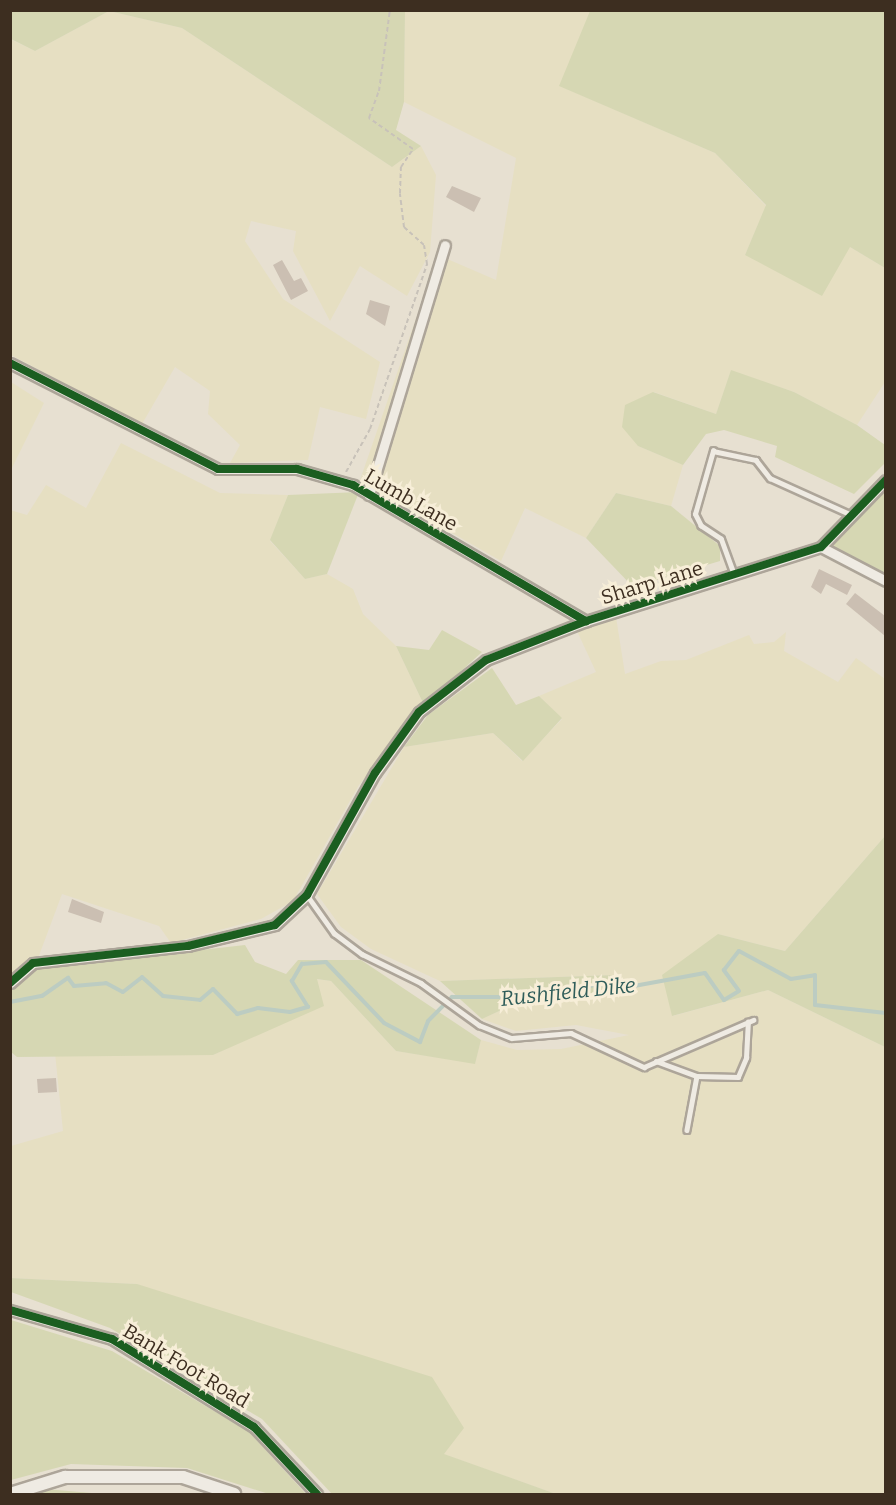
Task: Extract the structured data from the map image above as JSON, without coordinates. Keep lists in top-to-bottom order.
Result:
{
  "streets": {
    "street": ["Lumb Lane", "Sharp Lane", "Bank Foot Road"]
  },
  "crossings": [
    ["Lumb Lane", "Sharp Lane"]
  ],
  "water": ["Rushfield Dike"]
}
